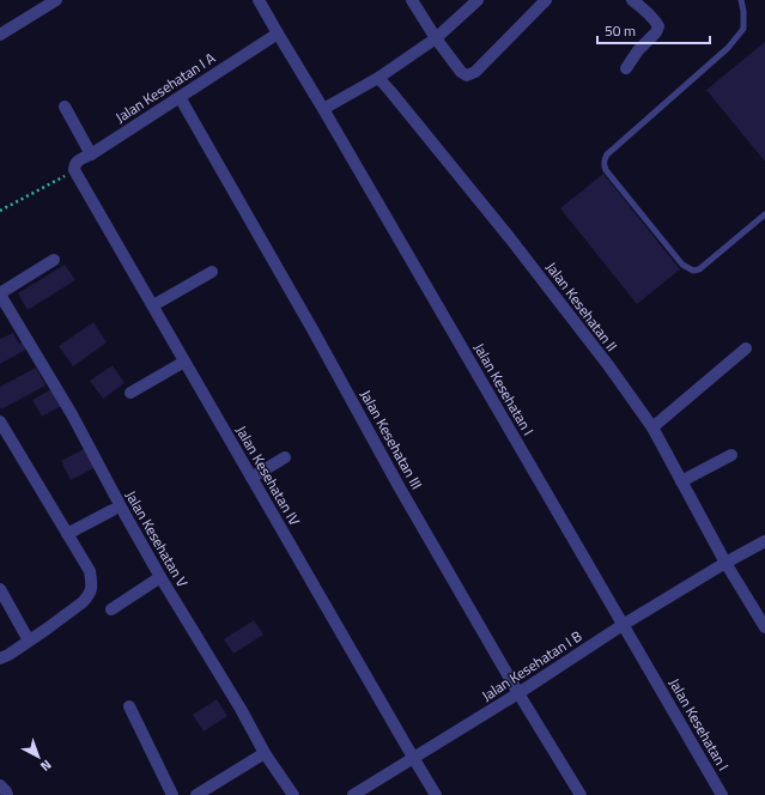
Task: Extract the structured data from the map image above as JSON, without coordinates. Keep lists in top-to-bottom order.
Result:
{
  "streets": {
    "street": [
      "Jalan Kesehatan I A",
      "Jalan Kesehatan II",
      "Jalan Kesehatan I",
      "Jalan Kesehatan III",
      "Jalan Kesehatan IV",
      "Jalan Kesehatan V",
      "Jalan Kesehatan I B"
    ]
  },
  "crossings": [
    ["Jalan Kesehatan I A", "Jalan Kesehatan I"],
    ["Jalan Kesehatan I A", "Jalan Kesehatan III"],
    ["Jalan Kesehatan I A", "Jalan Kesehatan IV"],
    ["Jalan Kesehatan II", "Jalan Kesehatan I B"],
    ["Jalan Kesehatan I", "Jalan Kesehatan I B"],
    ["Jalan Kesehatan III", "Jalan Kesehatan I B"],
    ["Jalan Kesehatan IV", "Jalan Kesehatan I B"]
  ],
  "scale_bar": "50 m",
  "north": "bottom right"
}
